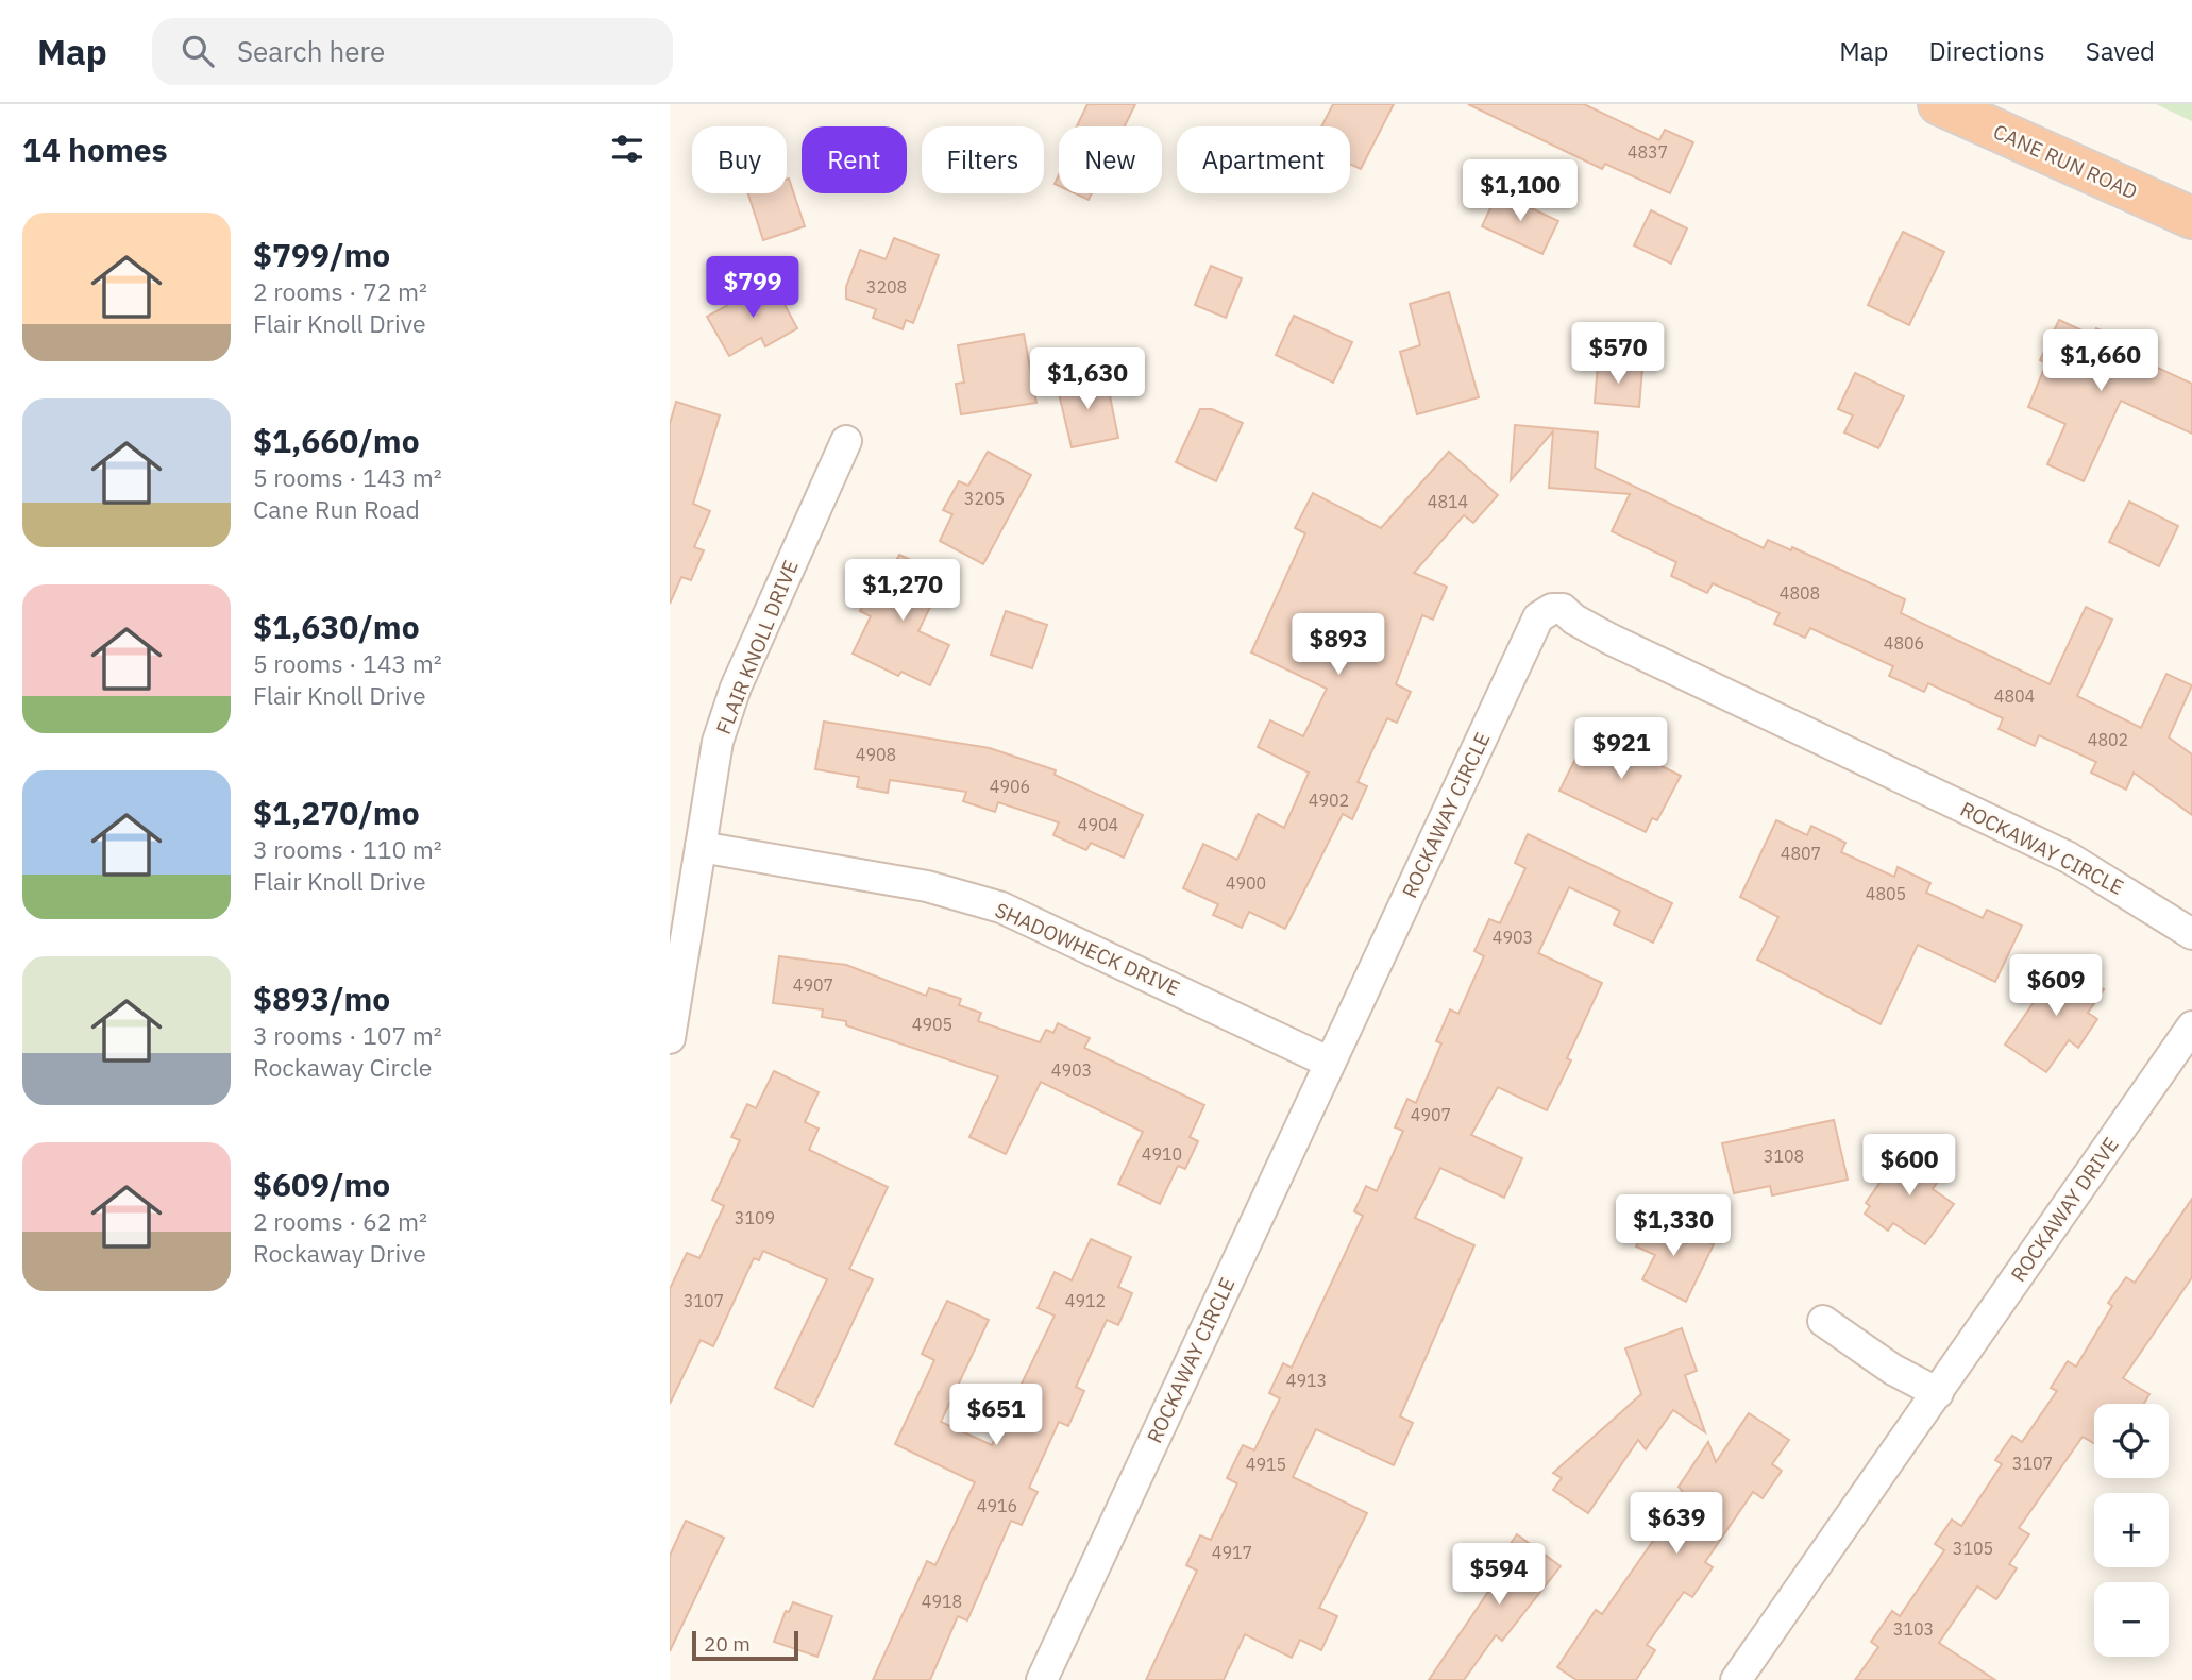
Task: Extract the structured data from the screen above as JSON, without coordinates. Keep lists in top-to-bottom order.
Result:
{
  "streets": {
    "highway": ["CANE RUN ROAD"],
    "street": [
      "FLAIR KNOLL DRIVE",
      "ROCKAWAY CIRCLE",
      "SHADOWHECK DRIVE",
      "ROCKAWAY DRIVE"
    ]
  },
  "crossings": [
    ["FLAIR KNOLL DRIVE", "SHADOWHECK DRIVE"],
    ["ROCKAWAY CIRCLE", "SHADOWHECK DRIVE"]
  ],
  "house_numbers": [
    "4837",
    "3208",
    "3205",
    "4814",
    "4808",
    "4806",
    "4804",
    "4802",
    "4908",
    "4906",
    "4902",
    "4904",
    "4807",
    "4900",
    "4805",
    "4903",
    "4907",
    "4905",
    "4903",
    "4907",
    "4910",
    "3108",
    "3109",
    "3107",
    "4912",
    "4913",
    "3107",
    "4915",
    "4916",
    "3105",
    "4917",
    "4918",
    "3103"
  ],
  "scale_bar": "20 m",
  "page": {
    "header": "Map",
    "search": "Search here",
    "nav": ["Map", "Directions", "Saved"],
    "heading": "14 homes",
    "chip": [
      "Buy",
      "Rent",
      "Filters",
      "New",
      "Apartment"
    ],
    "price": [
      "$1,100",
      "$799",
      "$570",
      "$1,660",
      "$1,630",
      "$1,270",
      "$893",
      "$921",
      "$609",
      "$600",
      "$1,330",
      "$651",
      "$639",
      "$594"
    ],
    "list": [
      {
        "name": "$799/mo",
        "note": "2 rooms · 72 m² · Flair Knoll Drive"
      },
      {
        "name": "$1,660/mo",
        "note": "5 rooms · 143 m² · Cane Run Road"
      },
      {
        "name": "$1,630/mo",
        "note": "5 rooms · 143 m² · Flair Knoll Drive"
      },
      {
        "name": "$1,270/mo",
        "note": "3 rooms · 110 m² · Flair Knoll Drive"
      },
      {
        "name": "$893/mo",
        "note": "3 rooms · 107 m² · Rockaway Circle"
      },
      {
        "name": "$609/mo",
        "note": "2 rooms · 62 m² · Rockaway Drive"
      }
    ],
    "map_buttons": ["+", "−"],
    "scale": "20 m"
  }
}
